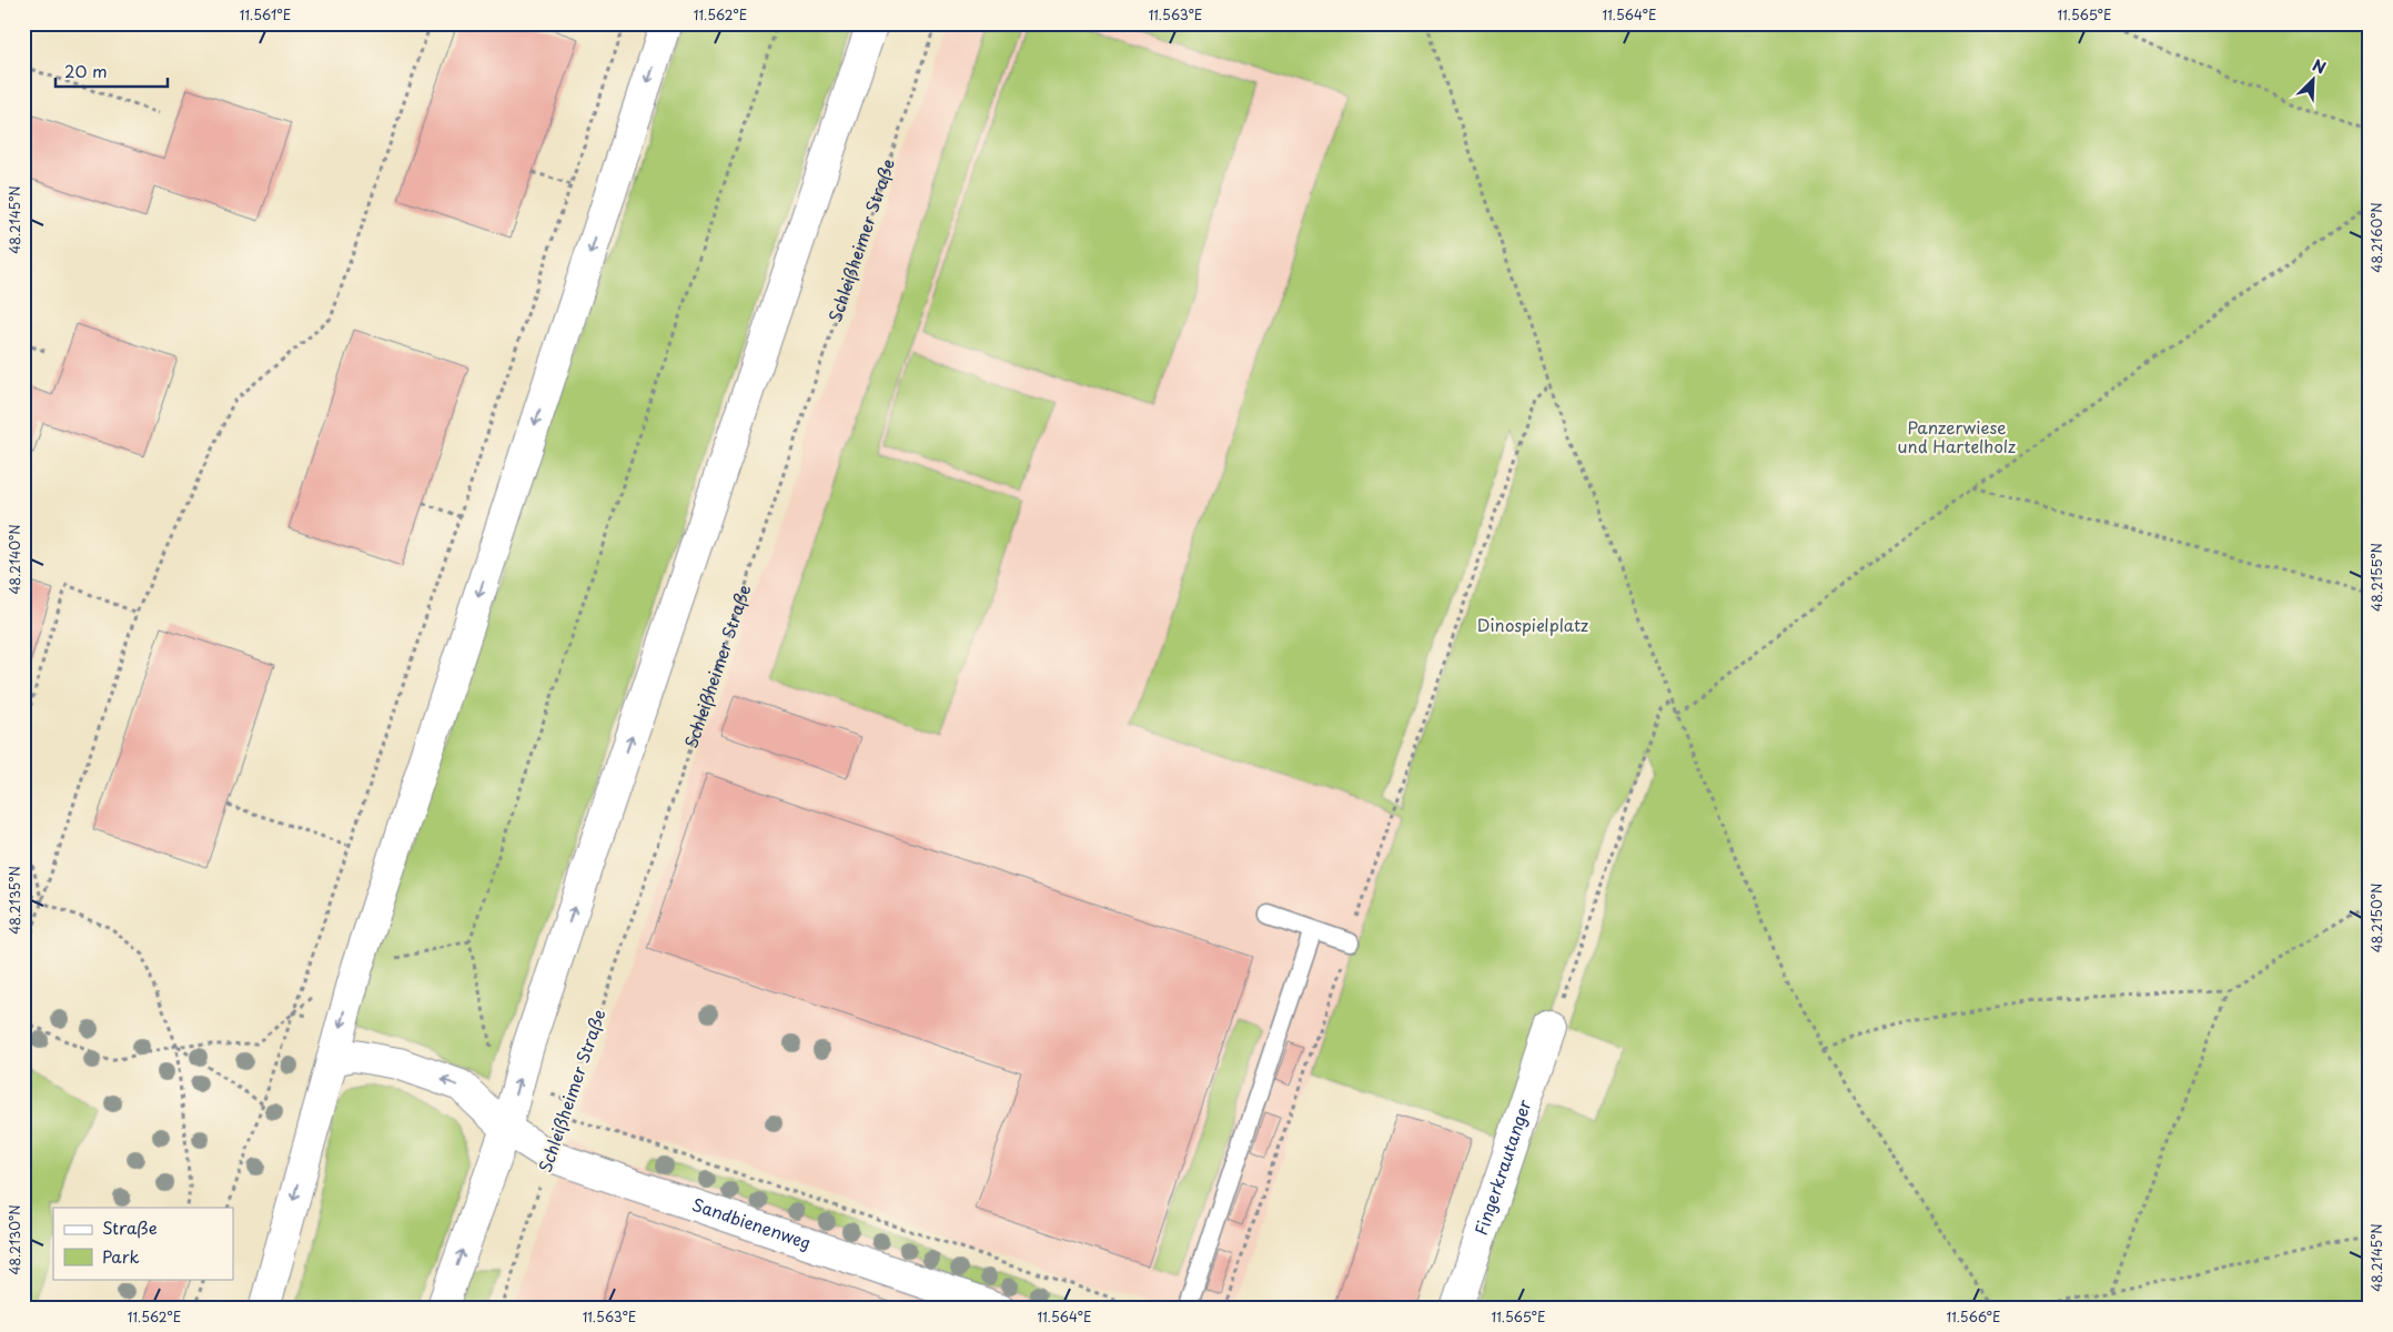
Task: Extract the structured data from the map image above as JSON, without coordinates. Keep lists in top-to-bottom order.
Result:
{
  "streets": {
    "street": ["Fingerkrautanger", "Sandbienenweg"],
    "path": ["Schleißheimer Straße"]
  },
  "crossings": [
    ["Schleißheimer Straße", "Sandbienenweg"]
  ],
  "parks": ["Panzerwiese und Hartelholz", "Dinospielplatz"],
  "legend": ["Straße", "Park"],
  "scale_bar": "20 m",
  "north": "top right",
  "coordinates": [
    "11.561°E",
    "11.562°E",
    "11.563°E",
    "11.564°E",
    "11.565°E",
    "48.2145°N",
    "48.2160°N",
    "48.2140°N",
    "48.2155°N",
    "48.2135°N",
    "48.2150°N",
    "48.2130°N",
    "11.566°E"
  ]
}
